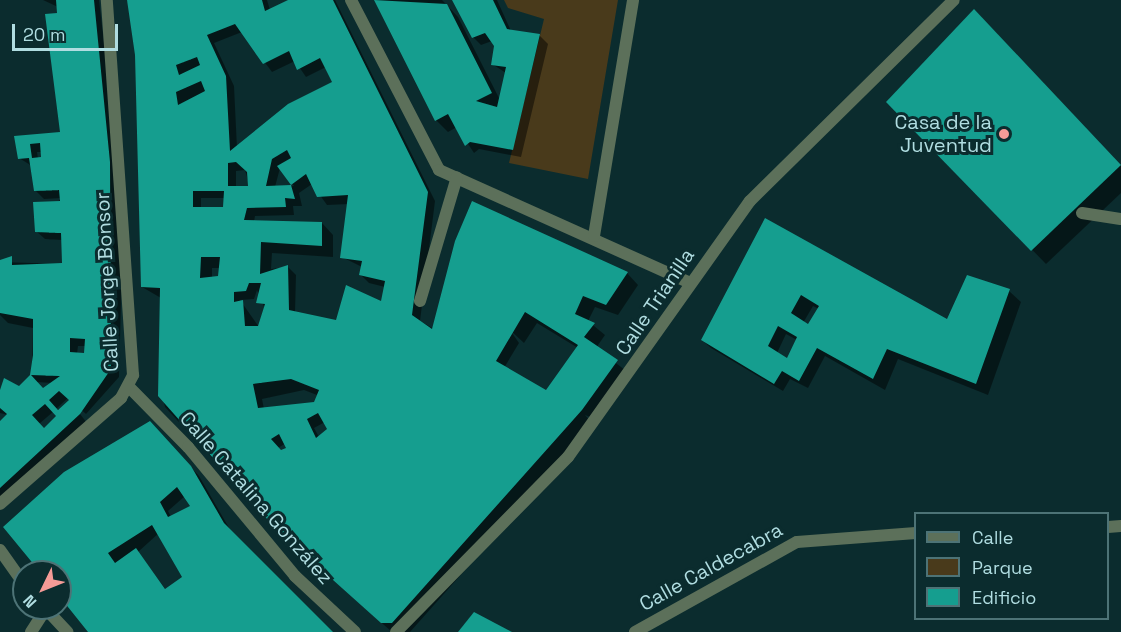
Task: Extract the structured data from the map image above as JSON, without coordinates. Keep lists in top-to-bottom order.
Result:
{
  "streets": {
    "street": [
      "Calle Jorge Bonsor",
      "Calle Trianilla",
      "Calle Catalina González",
      "Calle Caldecabra"
    ]
  },
  "crossings": [
    ["Calle Jorge Bonsor", "Calle Catalina González"]
  ],
  "places": ["Casa de la Juventud"],
  "legend": ["Calle", "Parque", "Edificio"],
  "scale_bar": "20 m",
  "north": "bottom left"
}
